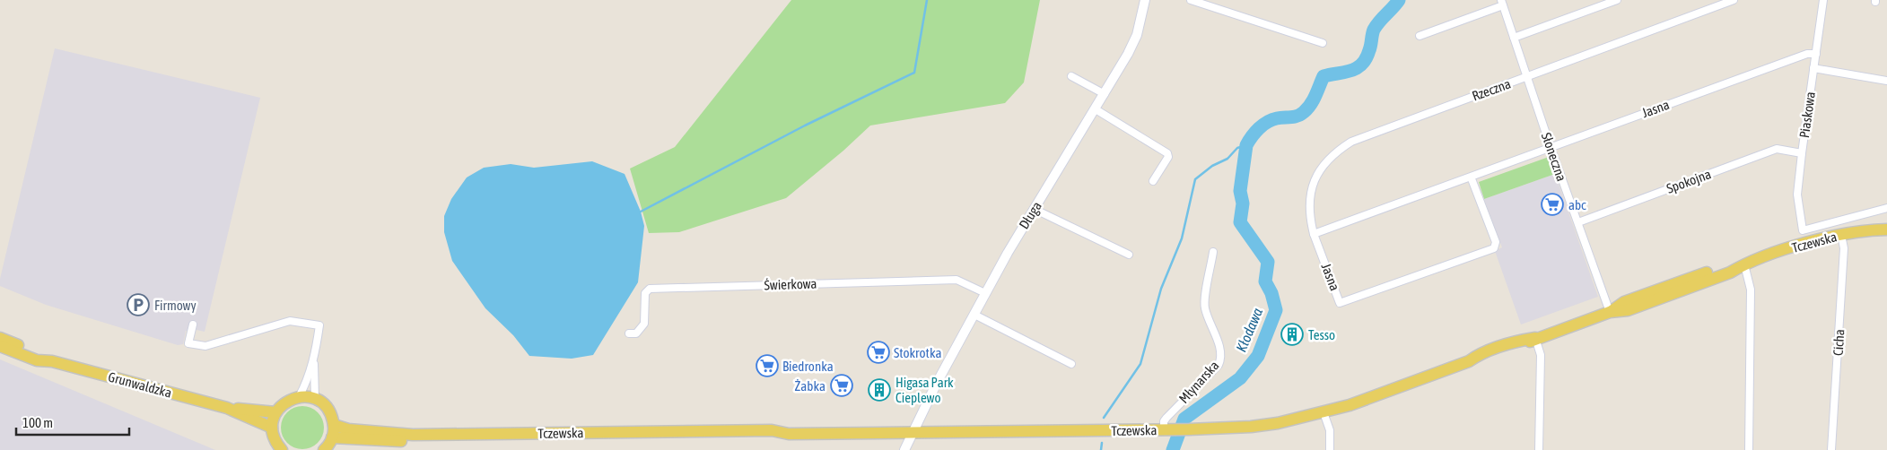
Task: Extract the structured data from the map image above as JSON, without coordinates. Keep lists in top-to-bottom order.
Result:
{
  "streets": {
    "main road": ["Tczewska", "Grunwaldzka"],
    "street": [
      "Rzeczna",
      "Jasna",
      "Piaskowa",
      "Słoneczna",
      "Spokojna",
      "Długa",
      "Świerkowa",
      "Cicha",
      "Młynarska"
    ]
  },
  "crossings": [
    ["Rzeczna", "Jasna"],
    ["Rzeczna", "Słoneczna"],
    ["Jasna", "Piaskowa"],
    ["Jasna", "Słoneczna"],
    ["Piaskowa", "Spokojna"],
    ["Słoneczna", "Spokojna"],
    ["Słoneczna", "Tczewska"],
    ["Długa", "Tczewska"],
    ["Długa", "Świerkowa"],
    ["Tczewska", "Cicha"],
    ["Tczewska", "Młynarska"]
  ],
  "water": ["Kłodawa"],
  "places": {
    "supermarket": [
      "abc",
      "Stokrotka",
      "Biedronka",
      "Żabka"
    ],
    "parking": ["Firmowy"],
    "building": ["Tesso", "Higasa Park Cieplewo"]
  },
  "scale_bar": "100 m"
}
